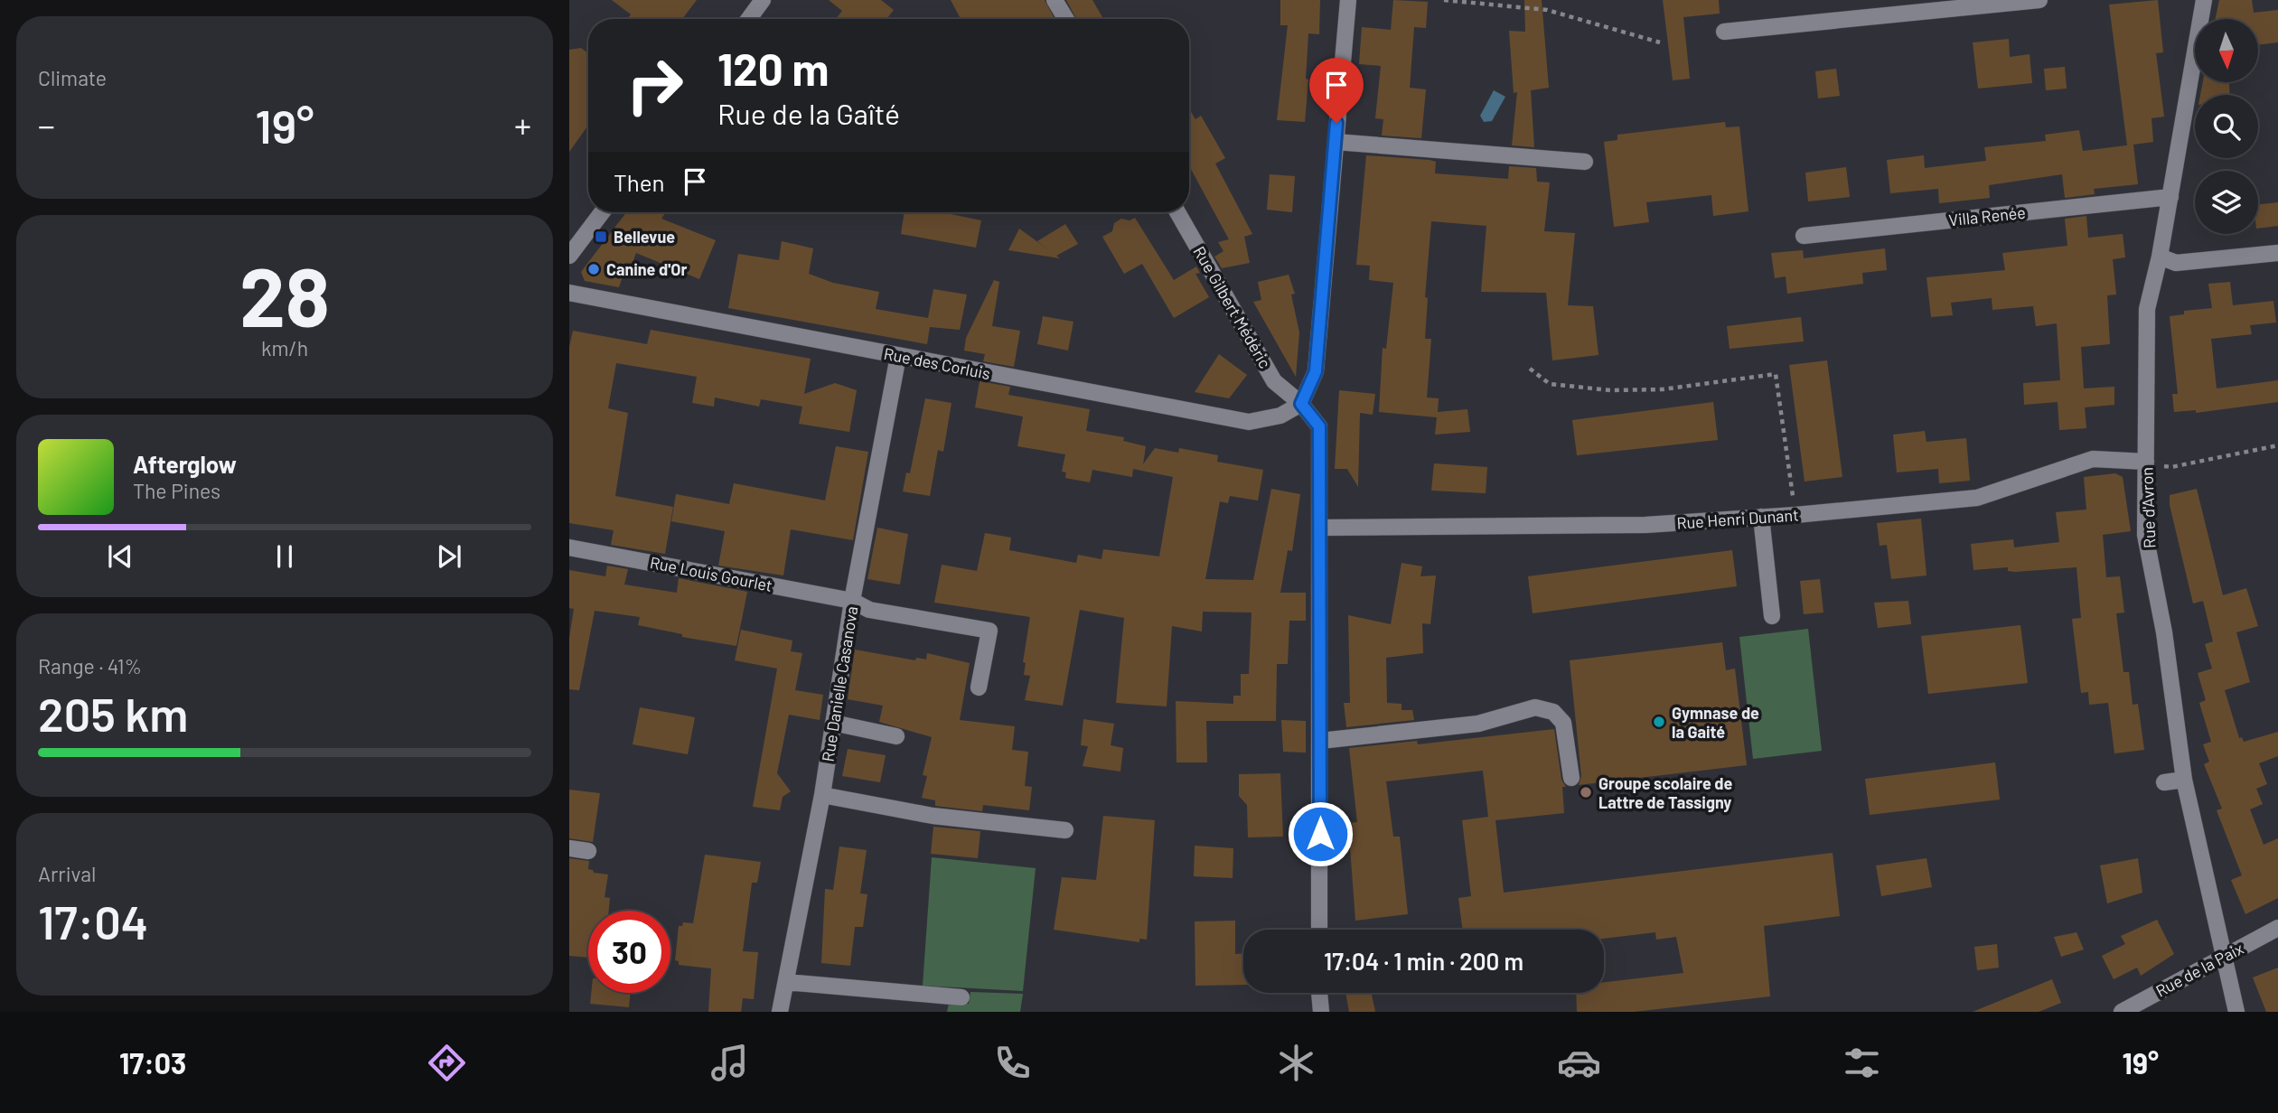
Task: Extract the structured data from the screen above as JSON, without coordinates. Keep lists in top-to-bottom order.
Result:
{
  "streets": {
    "street": [
      "Villa Renée",
      "Rue Gilbert Médéric",
      "Rue des Corluis",
      "Rue d'Avron",
      "Rue Henri Dunant",
      "Rue Louis Gourlet",
      "Rue Danielle Casanova",
      "Rue de la Paix"
    ]
  },
  "crossings": [
    ["Villa Renée", "Rue d'Avron"],
    ["Rue Gilbert Médéric", "Rue des Corluis"],
    ["Rue Gilbert Médéric", "Rue Henri Dunant"],
    ["Rue des Corluis", "Rue Danielle Casanova"],
    ["Rue d'Avron", "Rue Henri Dunant"],
    ["Rue d'Avron", "Rue de la Paix"],
    ["Rue Louis Gourlet", "Rue Danielle Casanova"]
  ],
  "places": {
    "transit": ["Bellevue"],
    "other": ["Canine d'Or", "Gymnase de la Gaité", "Groupe scolaire de Lattre de Tassigny"]
  },
  "north": "bottom",
  "page": {
    "tile": [
      "Climate",
      ["28", "km/h"],
      ["Range · 41%", "205 km"],
      ["Arrival", "17:04"]
    ],
    "turn": ["120 m", "Rue de la Gaîté"],
    "heat": ["−", "19°", "+"],
    "then": "Then",
    "song": ["Afterglow", "The Pines"],
    "limit": "30",
    "trip": "17:04 · 1 min · 200 m",
    "tabs": ["17:03", "19°"]
  }
}
